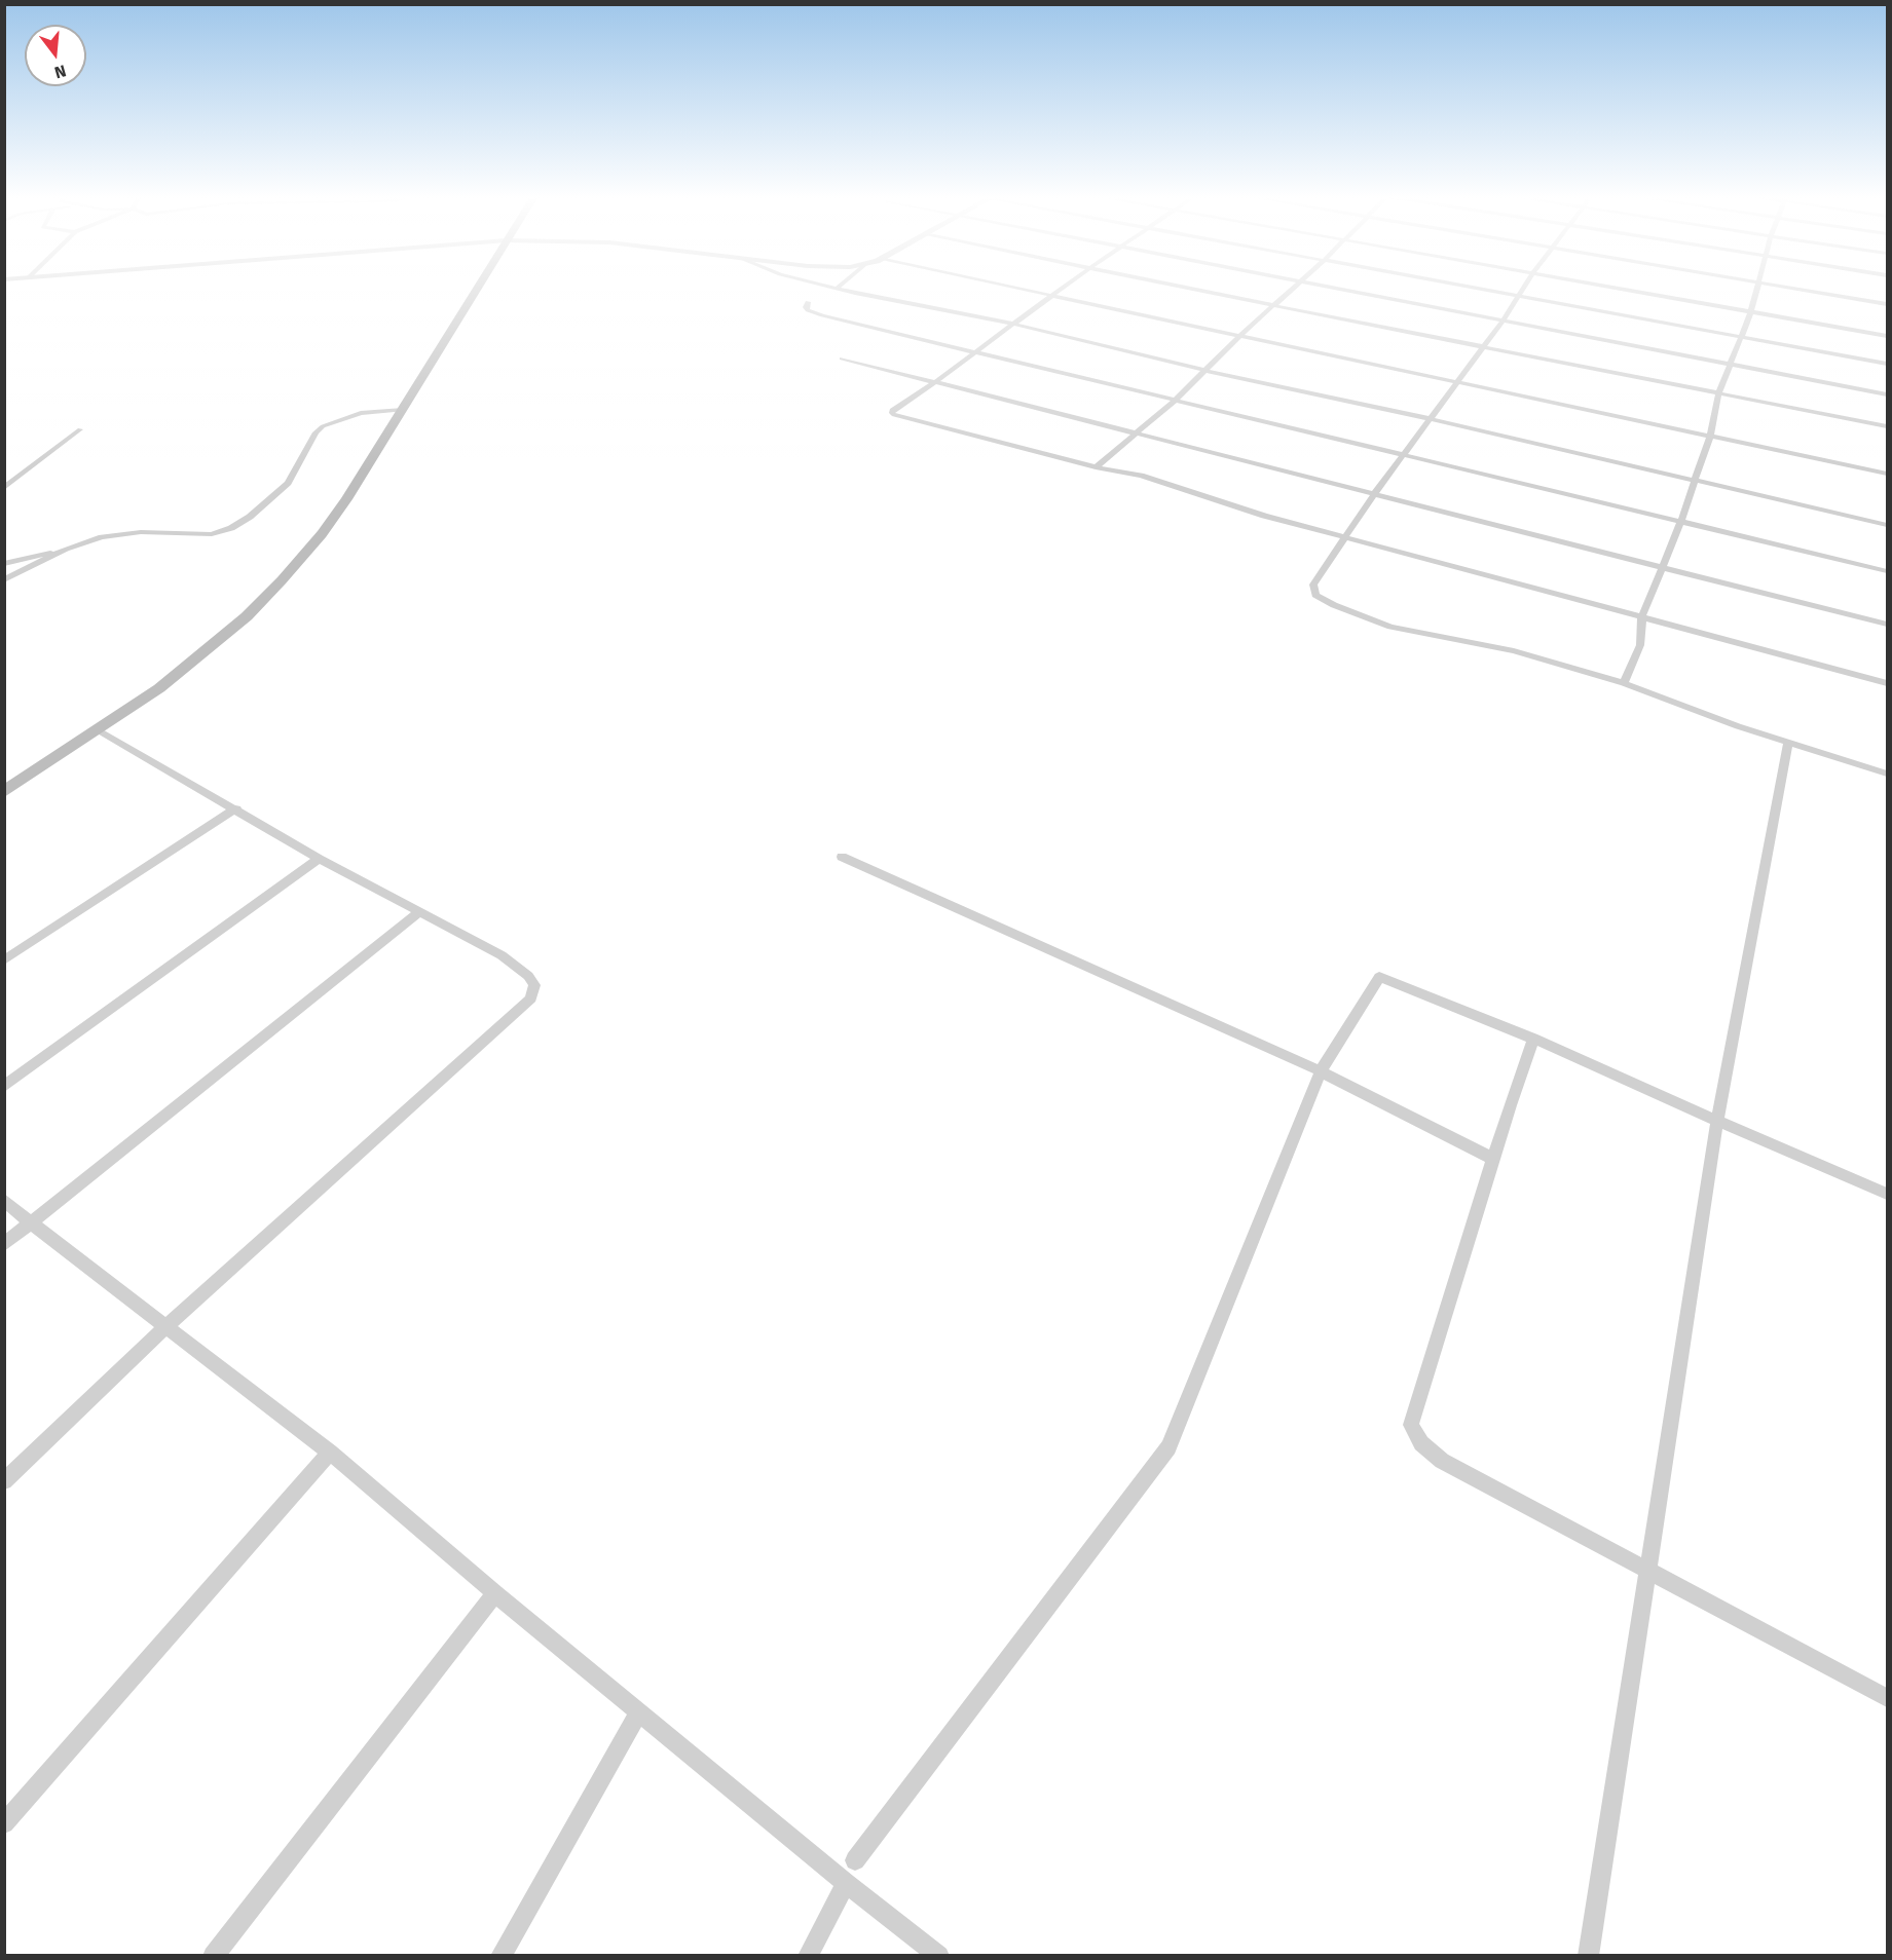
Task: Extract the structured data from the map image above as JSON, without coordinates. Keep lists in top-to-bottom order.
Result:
{
  "north": "bottom"
}
